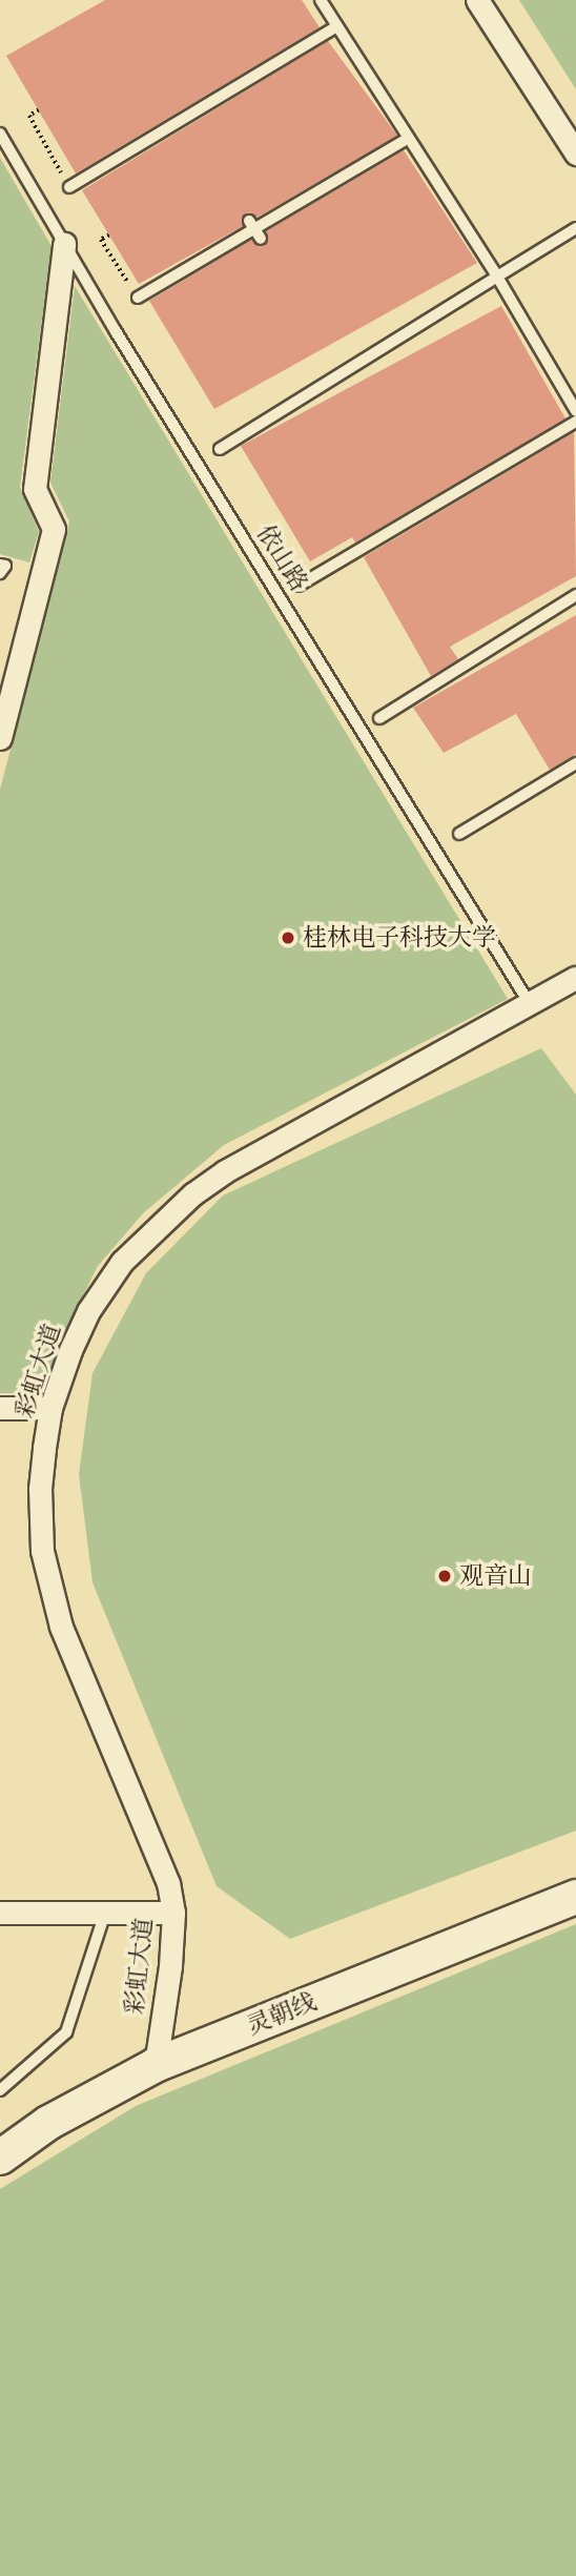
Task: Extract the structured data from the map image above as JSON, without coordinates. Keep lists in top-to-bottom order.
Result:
{
  "streets": {
    "main road": ["灵朝线"],
    "street": ["彩虹大道"],
    "lane": ["依山路"]
  },
  "crossings": [
    ["依山路", "彩虹大道"],
    ["彩虹大道", "灵朝线"]
  ],
  "places": ["桂林电子科技大学", "观音山"]
}
